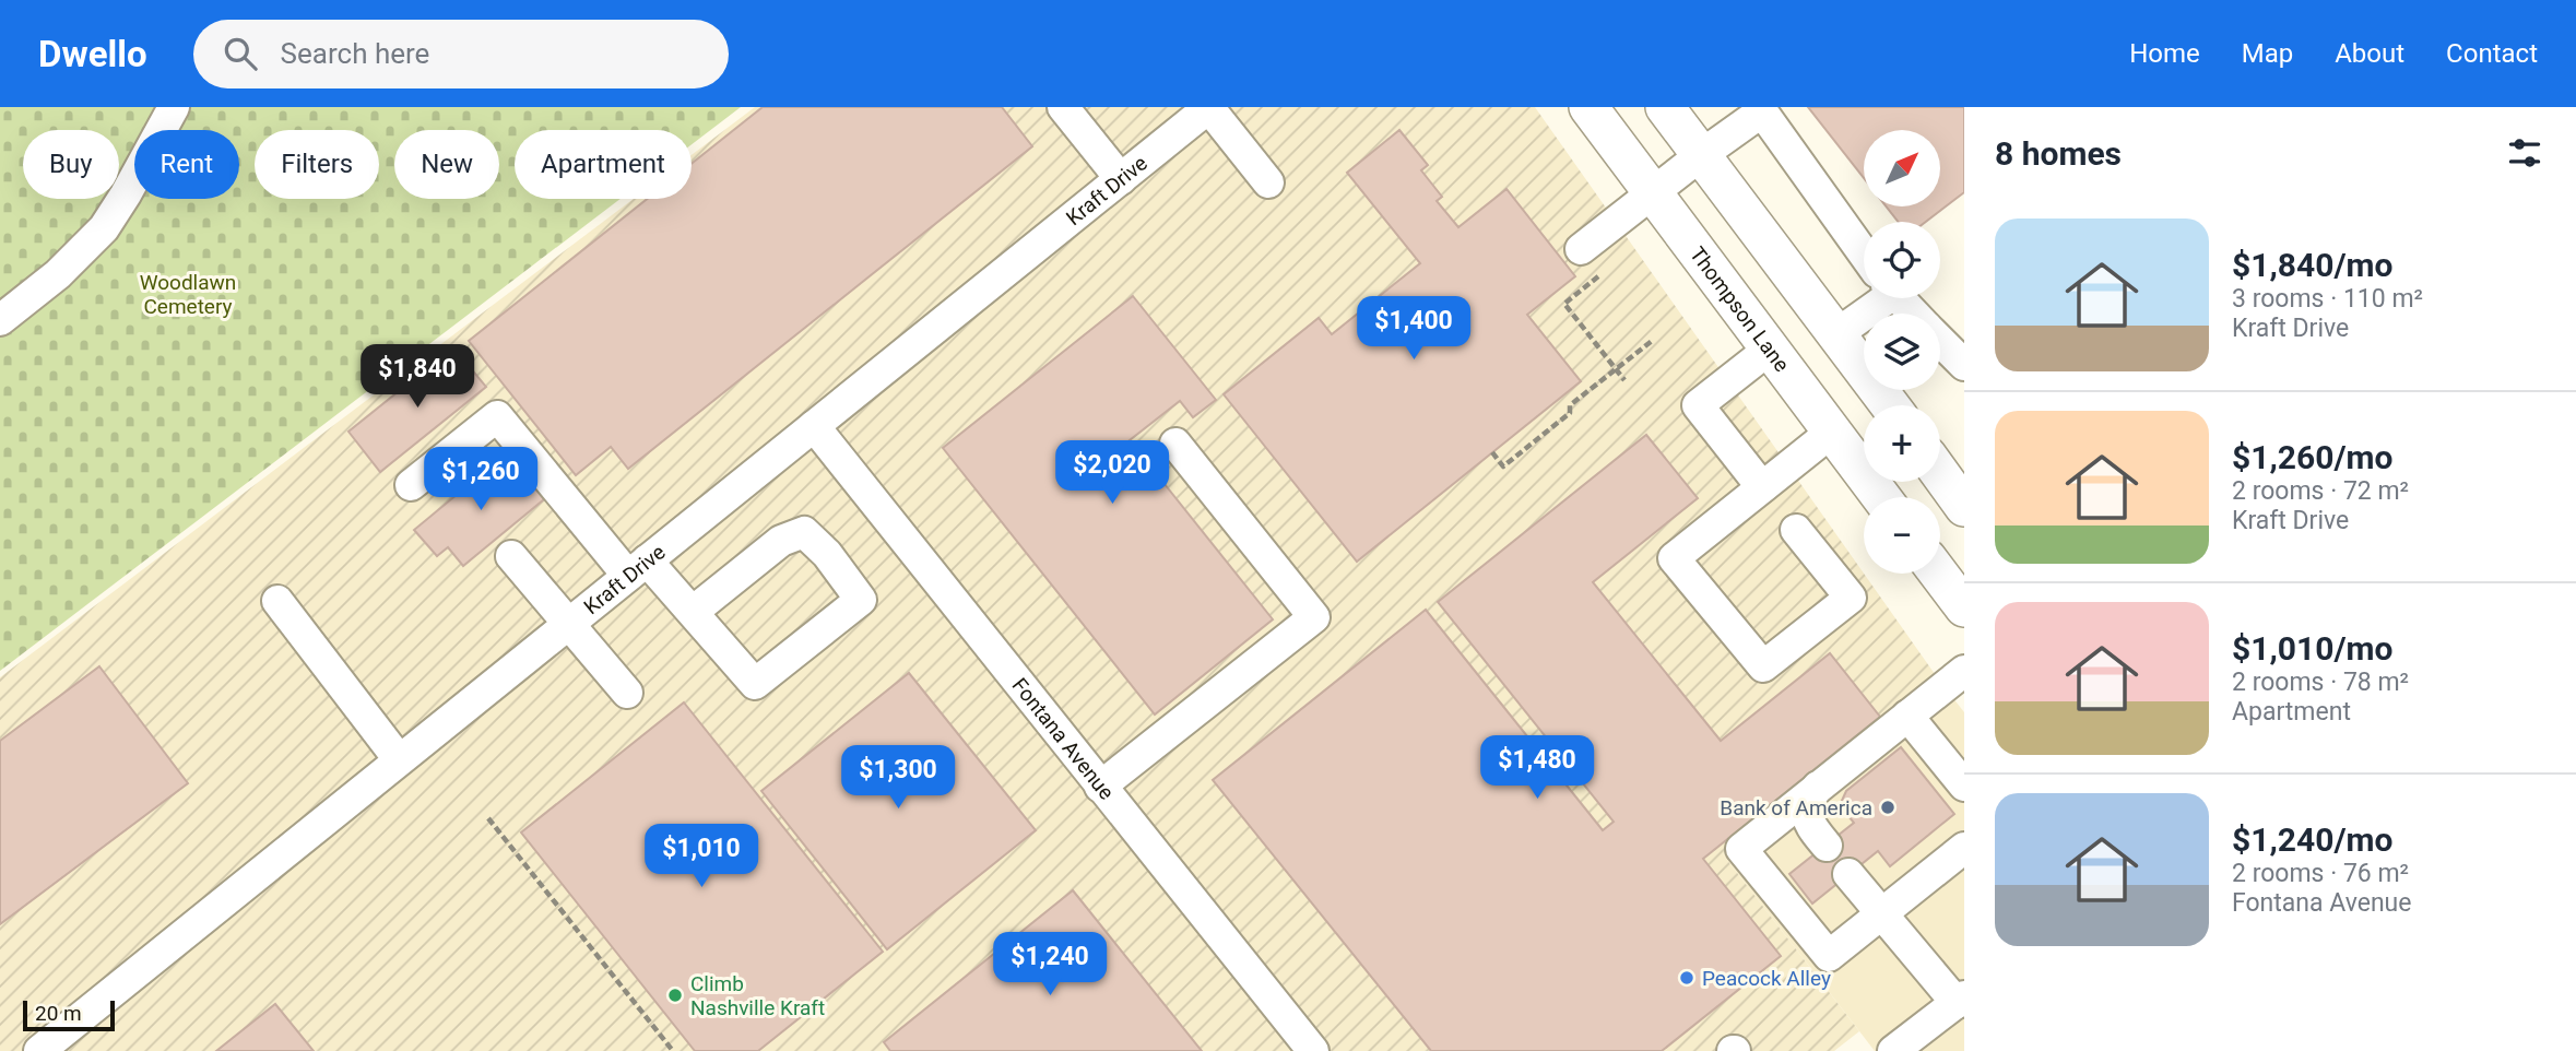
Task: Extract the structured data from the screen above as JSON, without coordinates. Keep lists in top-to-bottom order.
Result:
{
  "streets": {
    "main road": ["Thompson Lane"],
    "street": ["Kraft Drive", "Fontana Avenue"]
  },
  "crossings": [
    ["Kraft Drive", "Fontana Avenue"]
  ],
  "parks": ["Woodlawn Cemetery"],
  "places": ["Bank of America", "Peacock Alley", "Climb Nashville Kraft"],
  "scale_bar": "20 m",
  "north": "top right",
  "page": {
    "header": "Dwello",
    "search": "Search here",
    "nav": [
      "Home",
      "Map",
      "About",
      "Contact"
    ],
    "heading": "8 homes",
    "map_buttons": ["+", "−"],
    "chip": [
      "Buy",
      "Rent",
      "Filters",
      "New",
      "Apartment"
    ],
    "list": [
      {
        "name": "$1,840/mo",
        "note": "3 rooms · 110 m² · Kraft Drive"
      },
      {
        "name": "$1,260/mo",
        "note": "2 rooms · 72 m² · Kraft Drive"
      },
      {
        "name": "$1,010/mo",
        "note": "2 rooms · 78 m² · Apartment"
      },
      {
        "name": "$1,240/mo",
        "note": "2 rooms · 76 m² · Fontana Avenue"
      }
    ],
    "price": [
      "$1,400",
      "$1,840",
      "$2,020",
      "$1,260",
      "$1,480",
      "$1,300",
      "$1,010",
      "$1,240"
    ],
    "scale": "20 m"
  }
}
